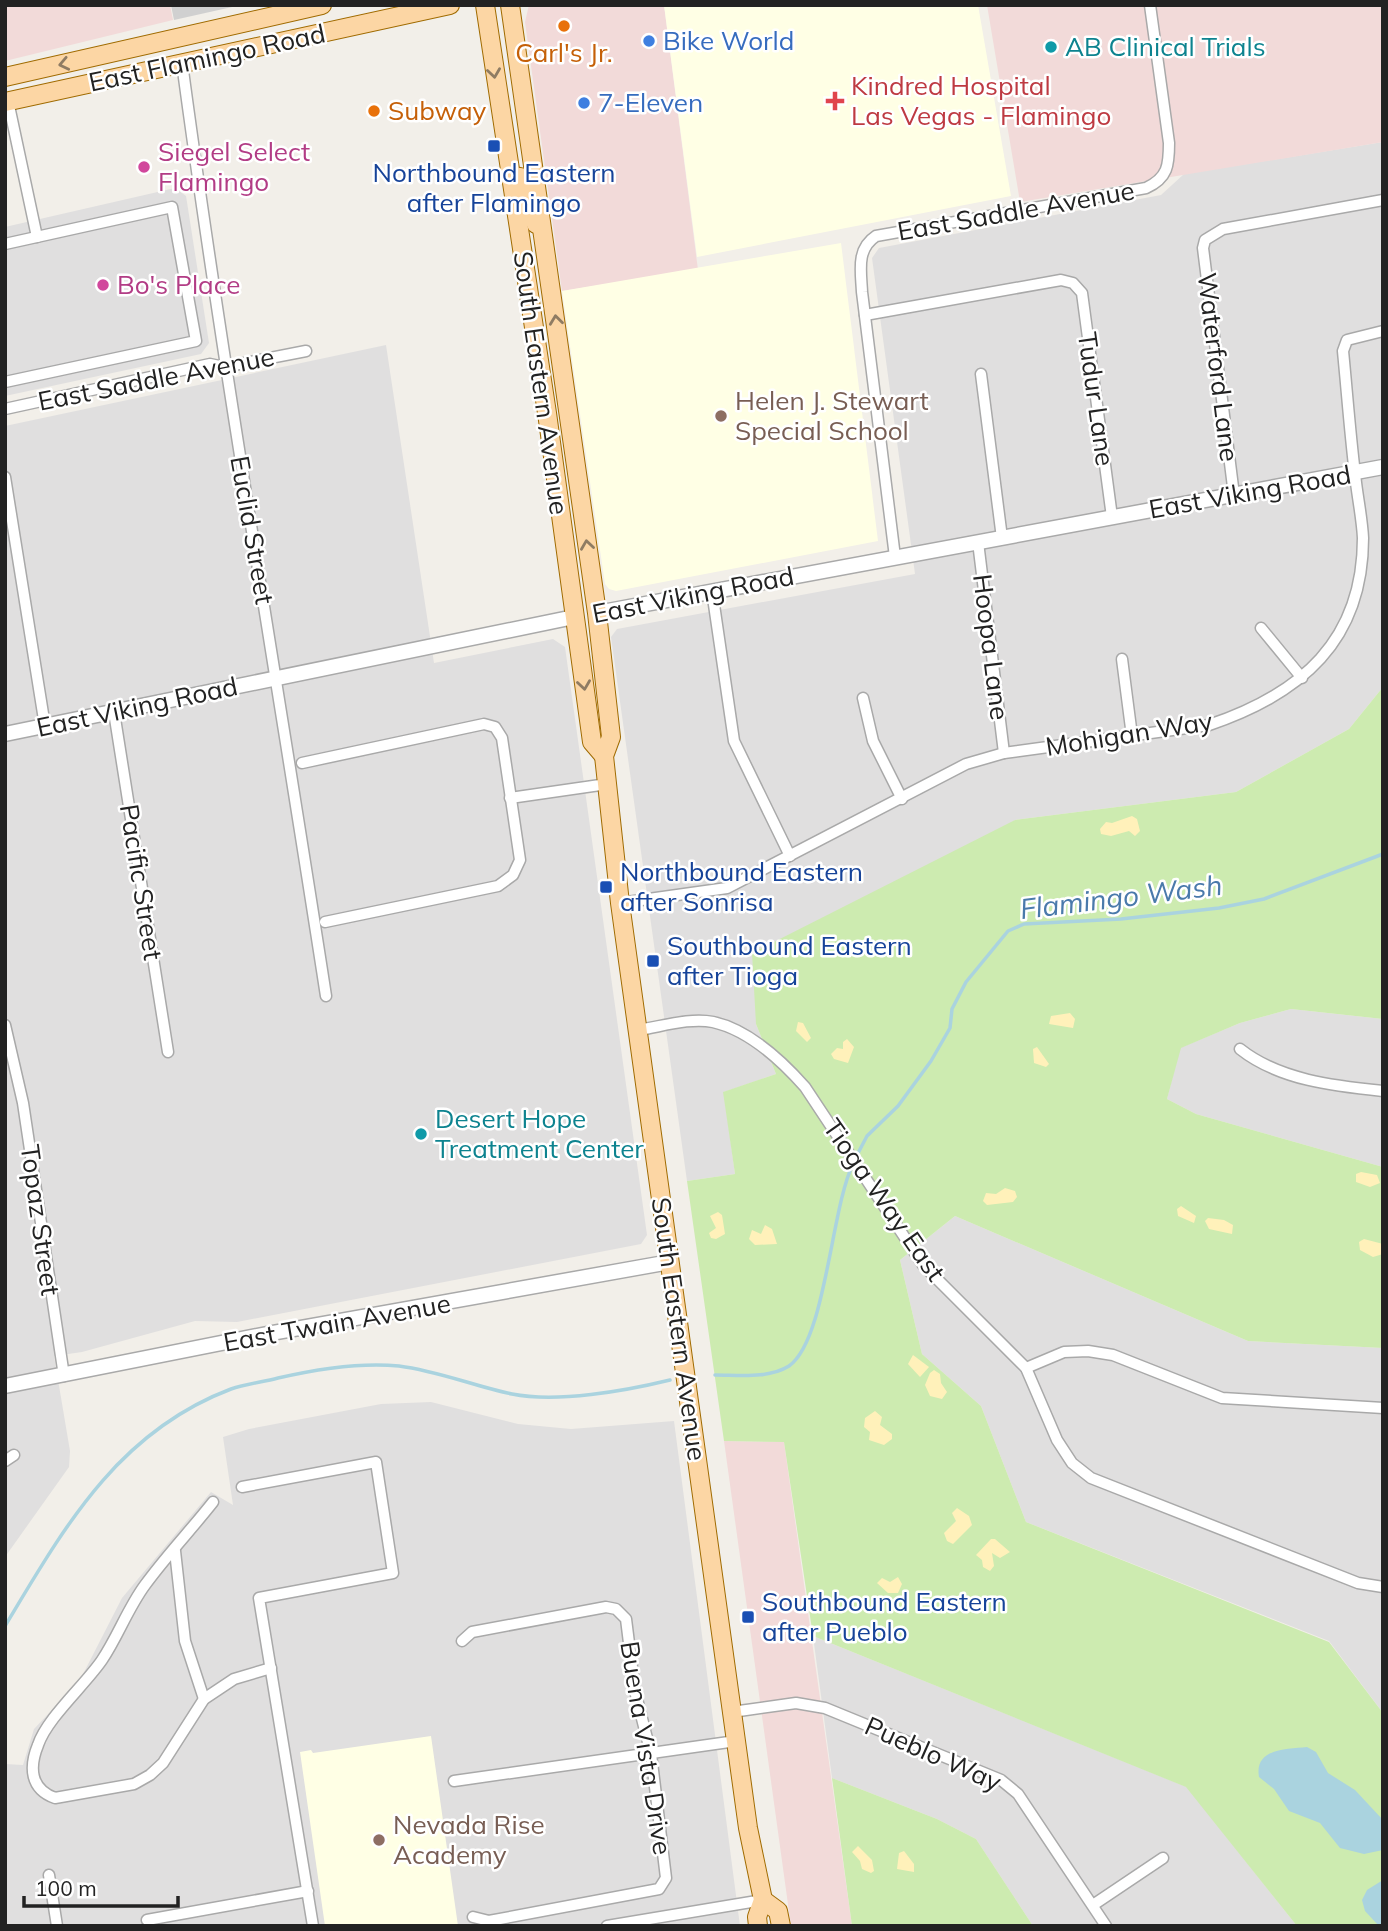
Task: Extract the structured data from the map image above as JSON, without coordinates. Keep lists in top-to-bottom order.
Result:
{
  "streets": {
    "main road": ["East Flamingo Road", "South Eastern Avenue"],
    "street": [
      "East Saddle Avenue",
      "Waterford Lane",
      "Tudur Lane",
      "East Viking Road",
      "Euclid Street",
      "Hoopa Lane",
      "Mohigan Way",
      "Pacific Street",
      "Tioga Way East",
      "Topaz Street",
      "East Twain Avenue",
      "Buena Vista Drive",
      "Pueblo Way"
    ]
  },
  "crossings": [
    ["East Flamingo Road", "Euclid Street"],
    ["East Saddle Avenue", "Tudur Lane"],
    ["East Saddle Avenue", "Euclid Street"],
    ["Waterford Lane", "East Viking Road"],
    ["South Eastern Avenue", "East Viking Road"],
    ["South Eastern Avenue", "Mohigan Way"],
    ["South Eastern Avenue", "Tioga Way East"],
    ["South Eastern Avenue", "East Twain Avenue"],
    ["South Eastern Avenue", "Pueblo Way"],
    ["Tudur Lane", "East Viking Road"],
    ["East Viking Road", "Euclid Street"],
    ["East Viking Road", "Hoopa Lane"],
    ["East Viking Road", "Mohigan Way"],
    ["East Viking Road", "Pacific Street"],
    ["Hoopa Lane", "Mohigan Way"],
    ["Topaz Street", "East Twain Avenue"]
  ],
  "water": ["Flamingo Wash"],
  "places": {
    "other": [
      "Carl's Jr.",
      "Bike World",
      "AB Clinical Trials",
      "7-Eleven",
      "Subway",
      "Siegel Select Flamingo",
      "Bo's Place",
      "Helen J. Stewart Special School",
      "Desert Hope Treatment Center",
      "Nevada Rise Academy"
    ],
    "health": ["Kindred Hospital Las Vegas - Flamingo"],
    "transit": [
      "Northbound Eastern after Flamingo",
      "Northbound Eastern after Sonrisa",
      "Southbound Eastern after Tioga",
      "Southbound Eastern after Pueblo"
    ]
  },
  "scale_bar": "100 m"
}
